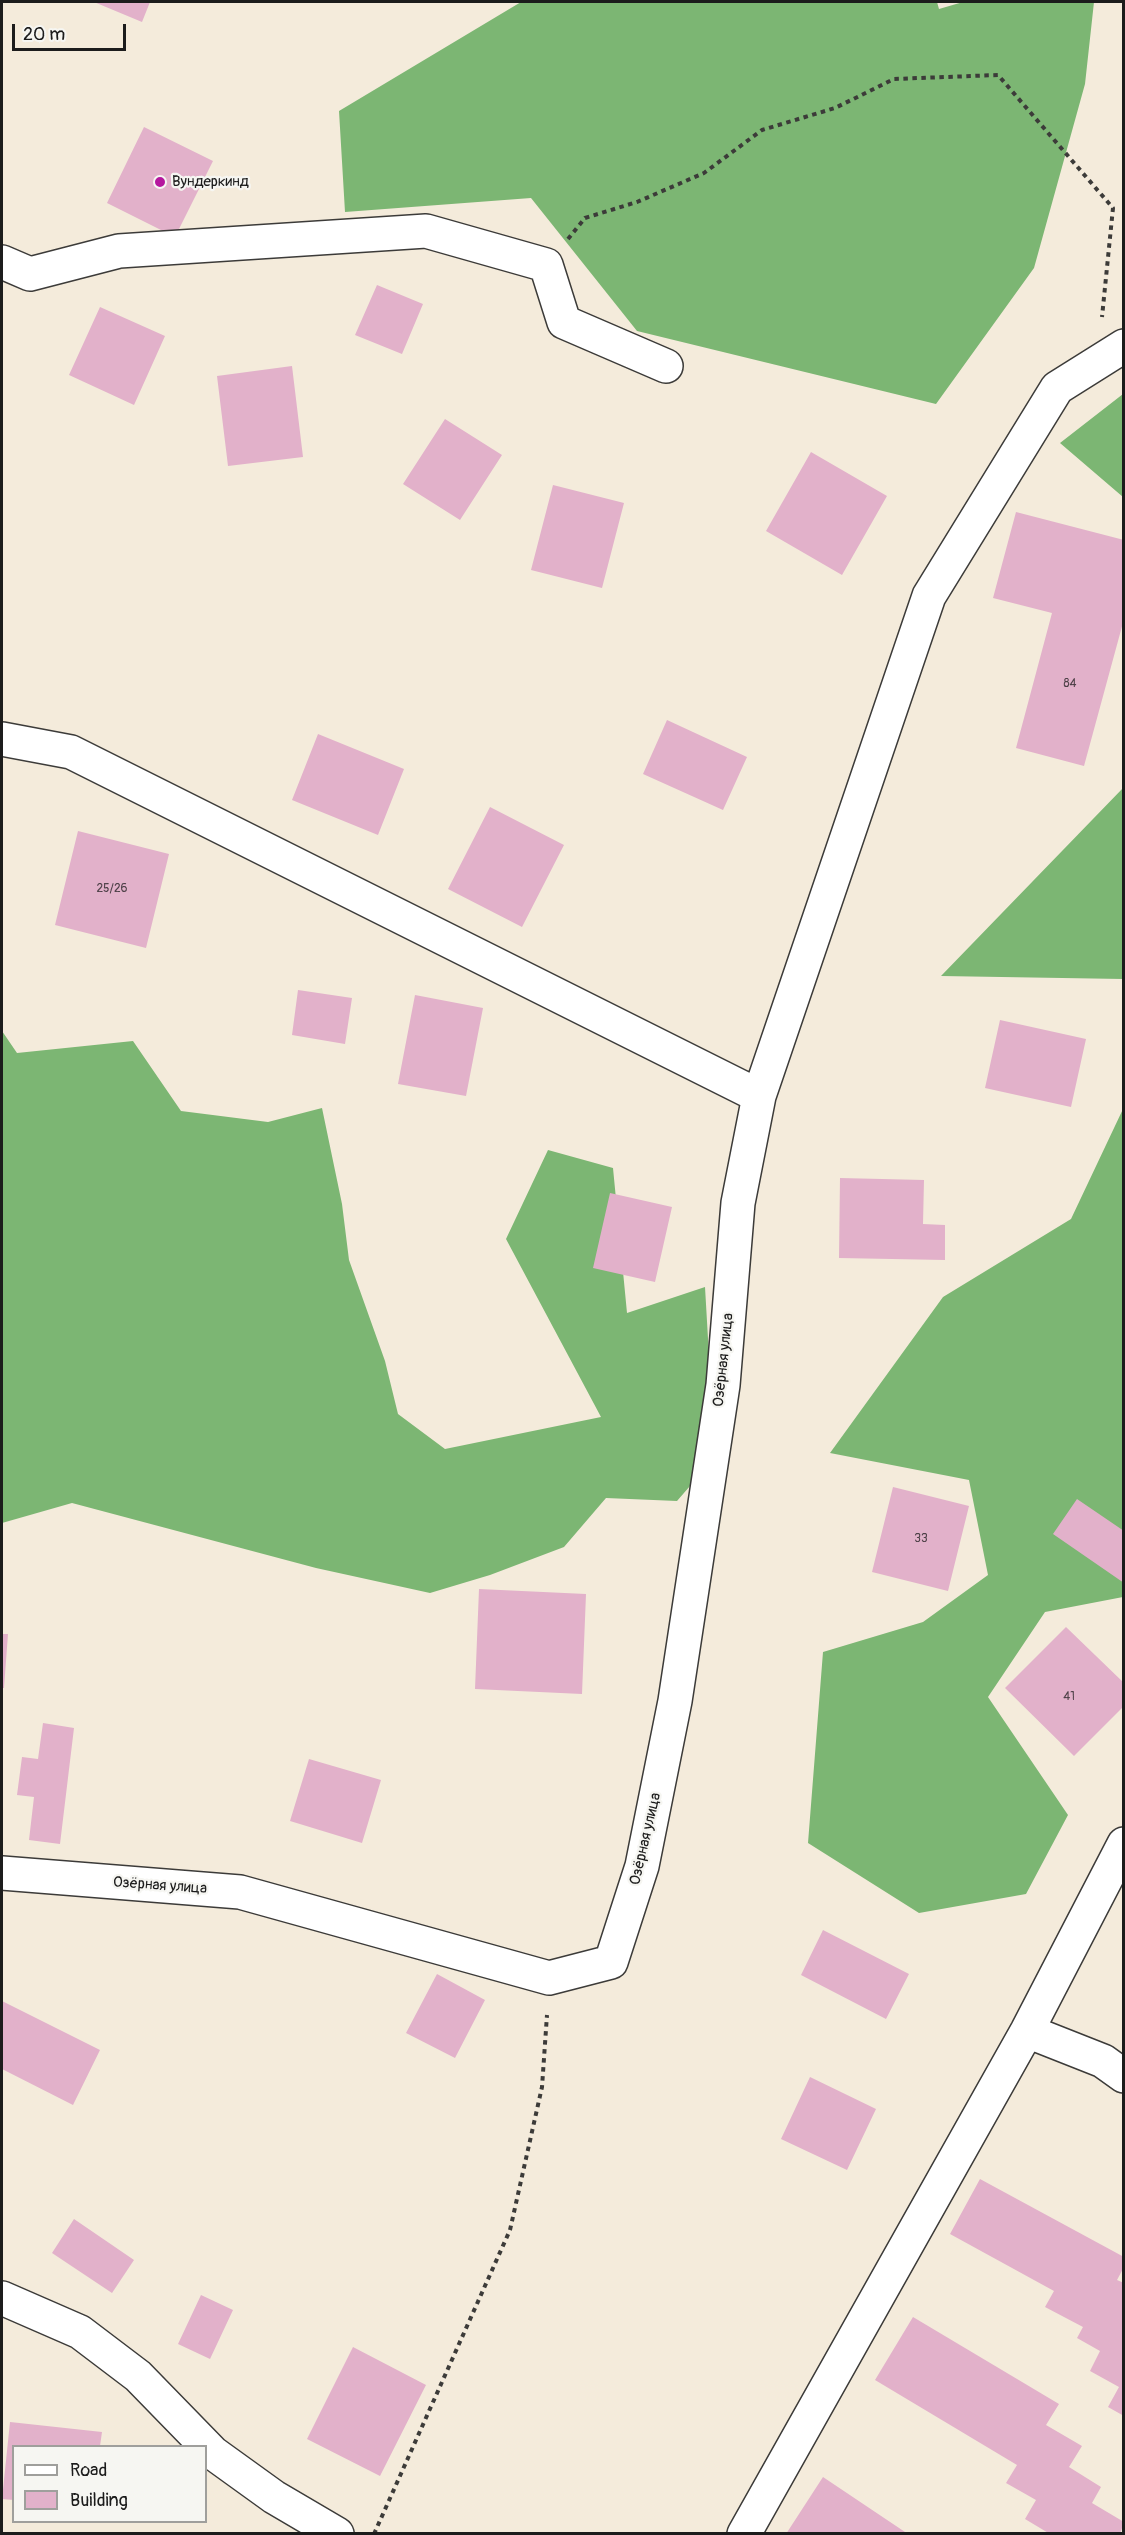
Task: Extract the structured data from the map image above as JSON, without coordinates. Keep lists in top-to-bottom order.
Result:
{
  "streets": {
    "street": ["Озёрная улица"]
  },
  "places": ["Вундеркинд"],
  "house_numbers": [
    "84",
    "25/26",
    "33",
    "41"
  ],
  "legend": ["Road", "Building"],
  "scale_bar": "20 m"
}
